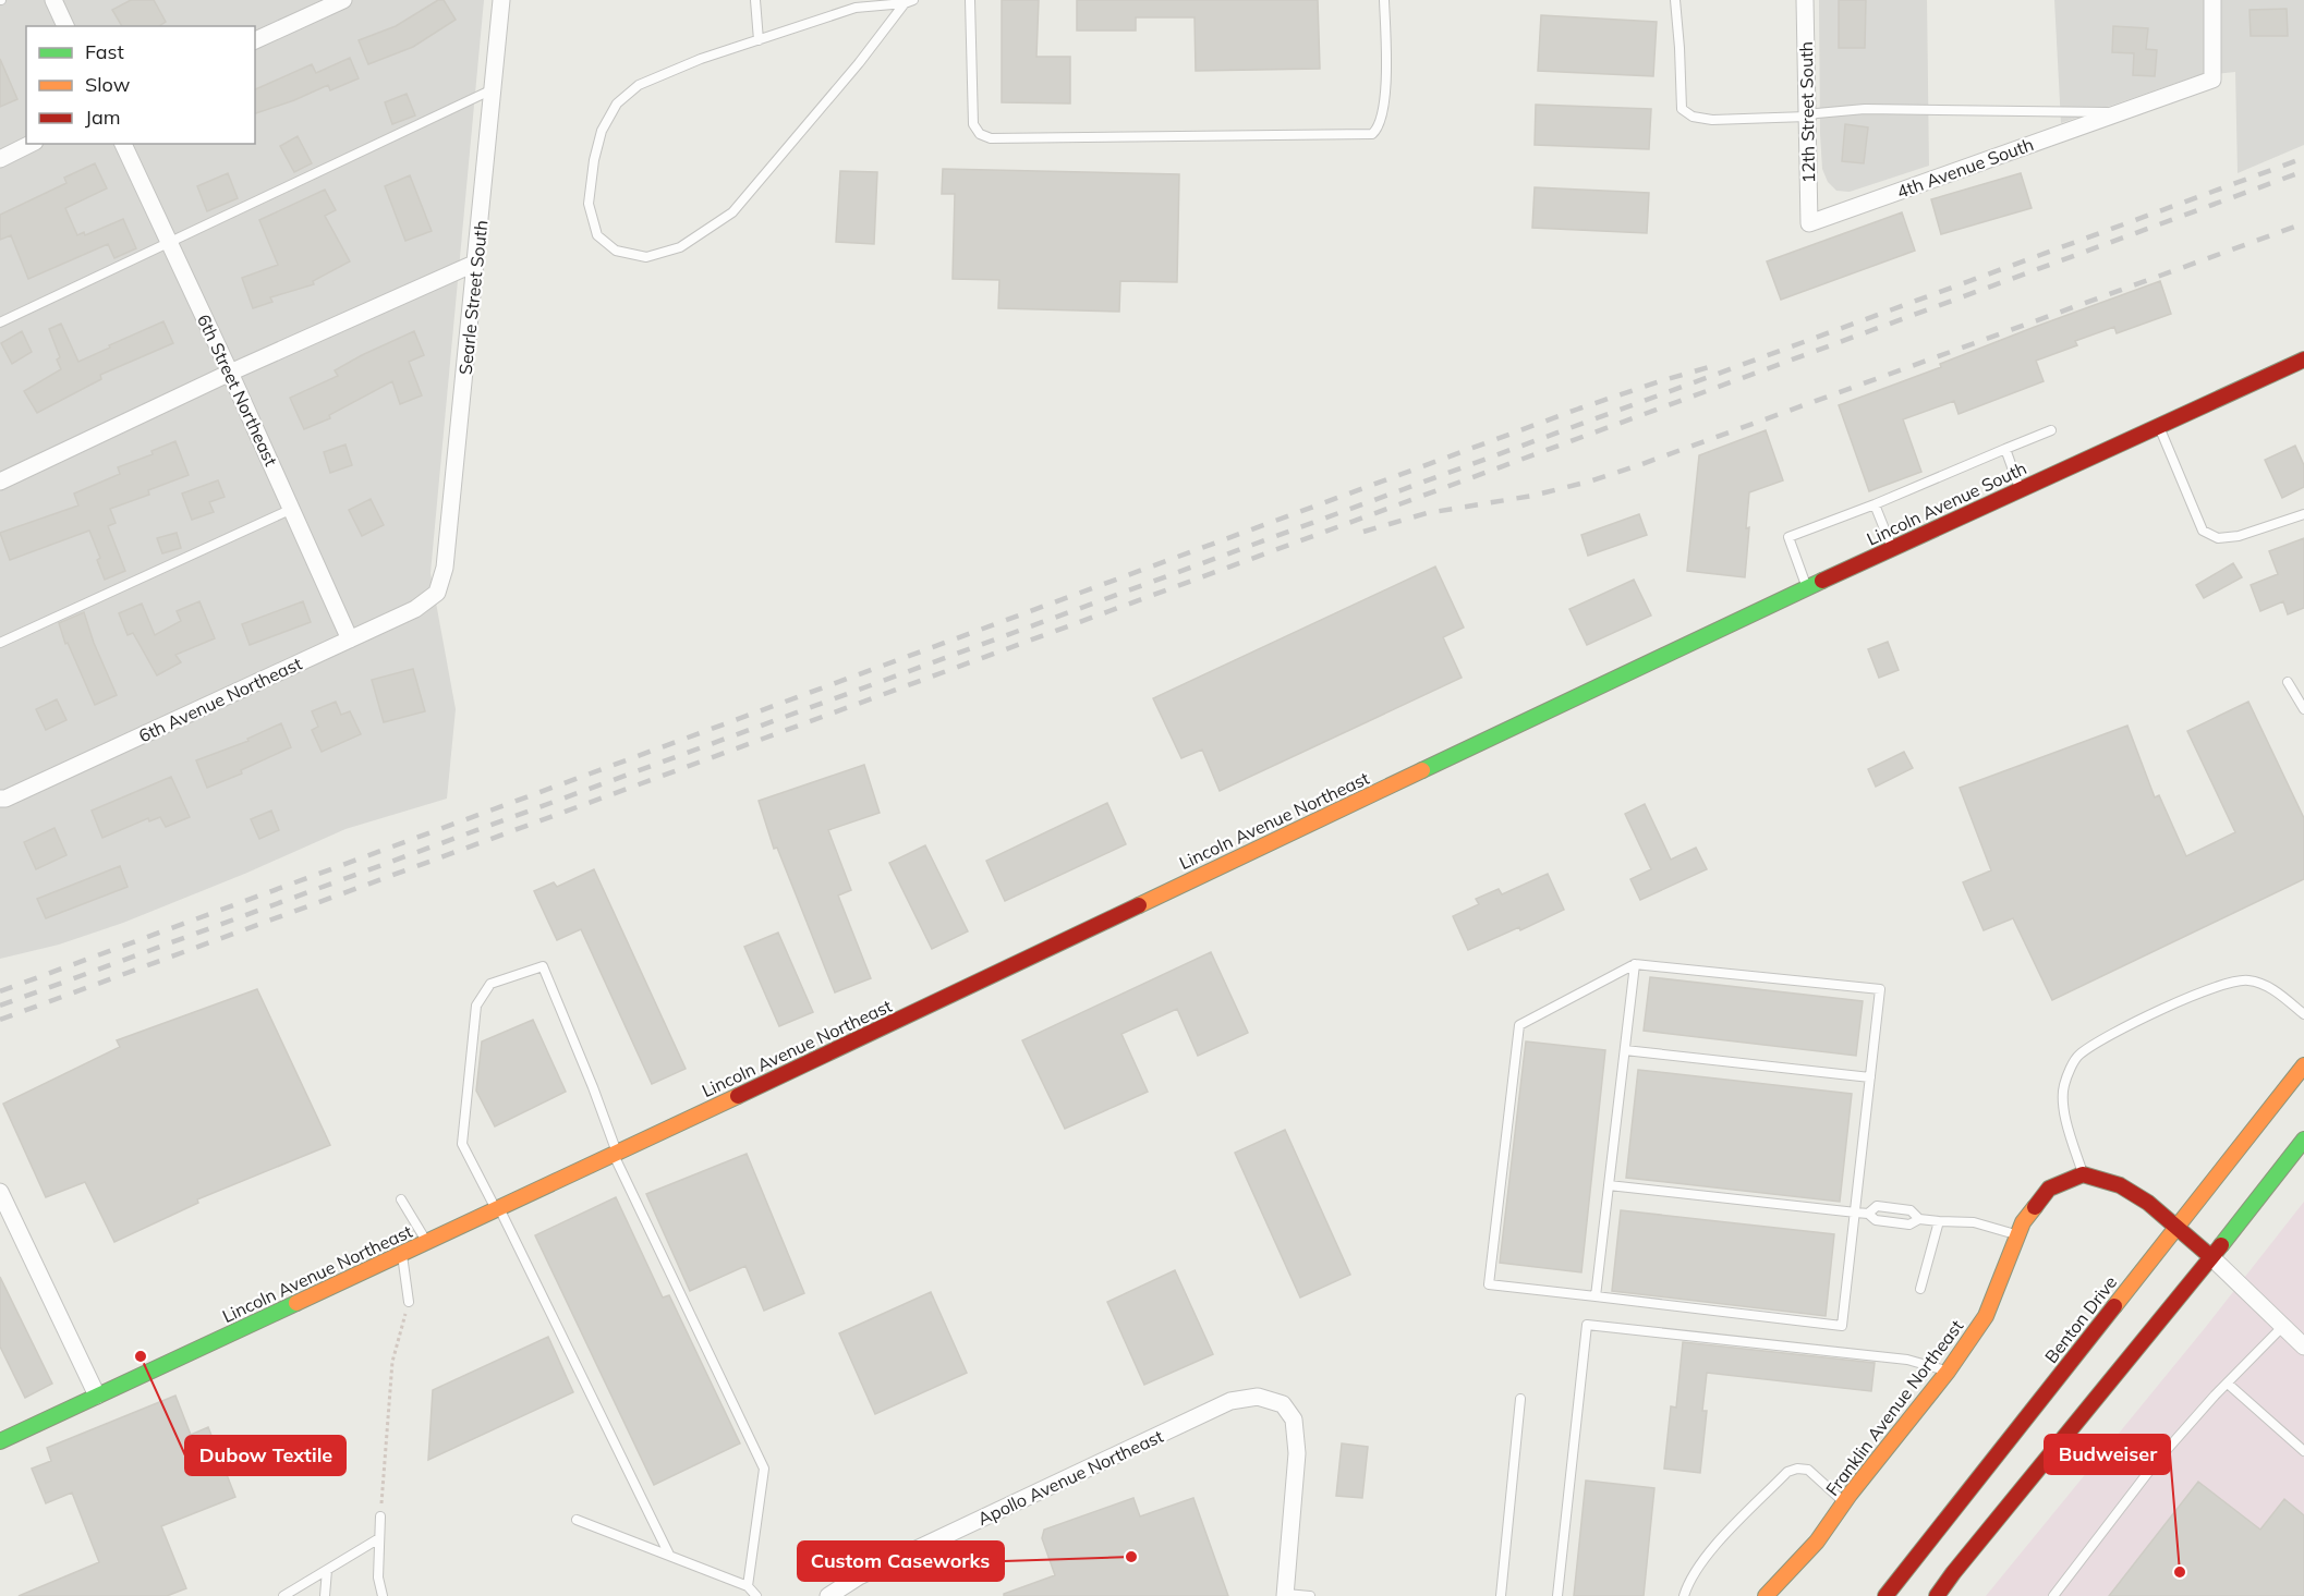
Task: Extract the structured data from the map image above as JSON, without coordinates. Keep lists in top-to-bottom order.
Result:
{
  "streets": {
    "street": [
      "12th Street South",
      "4th Avenue South",
      "Searle Street South",
      "6th Street Northeast",
      "Lincoln Avenue South",
      "6th Avenue Northeast",
      "Lincoln Avenue Northeast",
      "Benton Drive",
      "Franklin Avenue Northeast",
      "Apollo Avenue Northeast"
    ]
  },
  "crossings": [
    ["12th Street South", "4th Avenue South"],
    ["Searle Street South", "6th Avenue Northeast"],
    ["6th Street Northeast", "6th Avenue Northeast"],
    ["Lincoln Avenue South", "Lincoln Avenue Northeast"]
  ],
  "places": ["Dubow Textile", "Custom Caseworks", "Budweiser"],
  "legend": ["Fast", "Slow", "Jam"]
}
